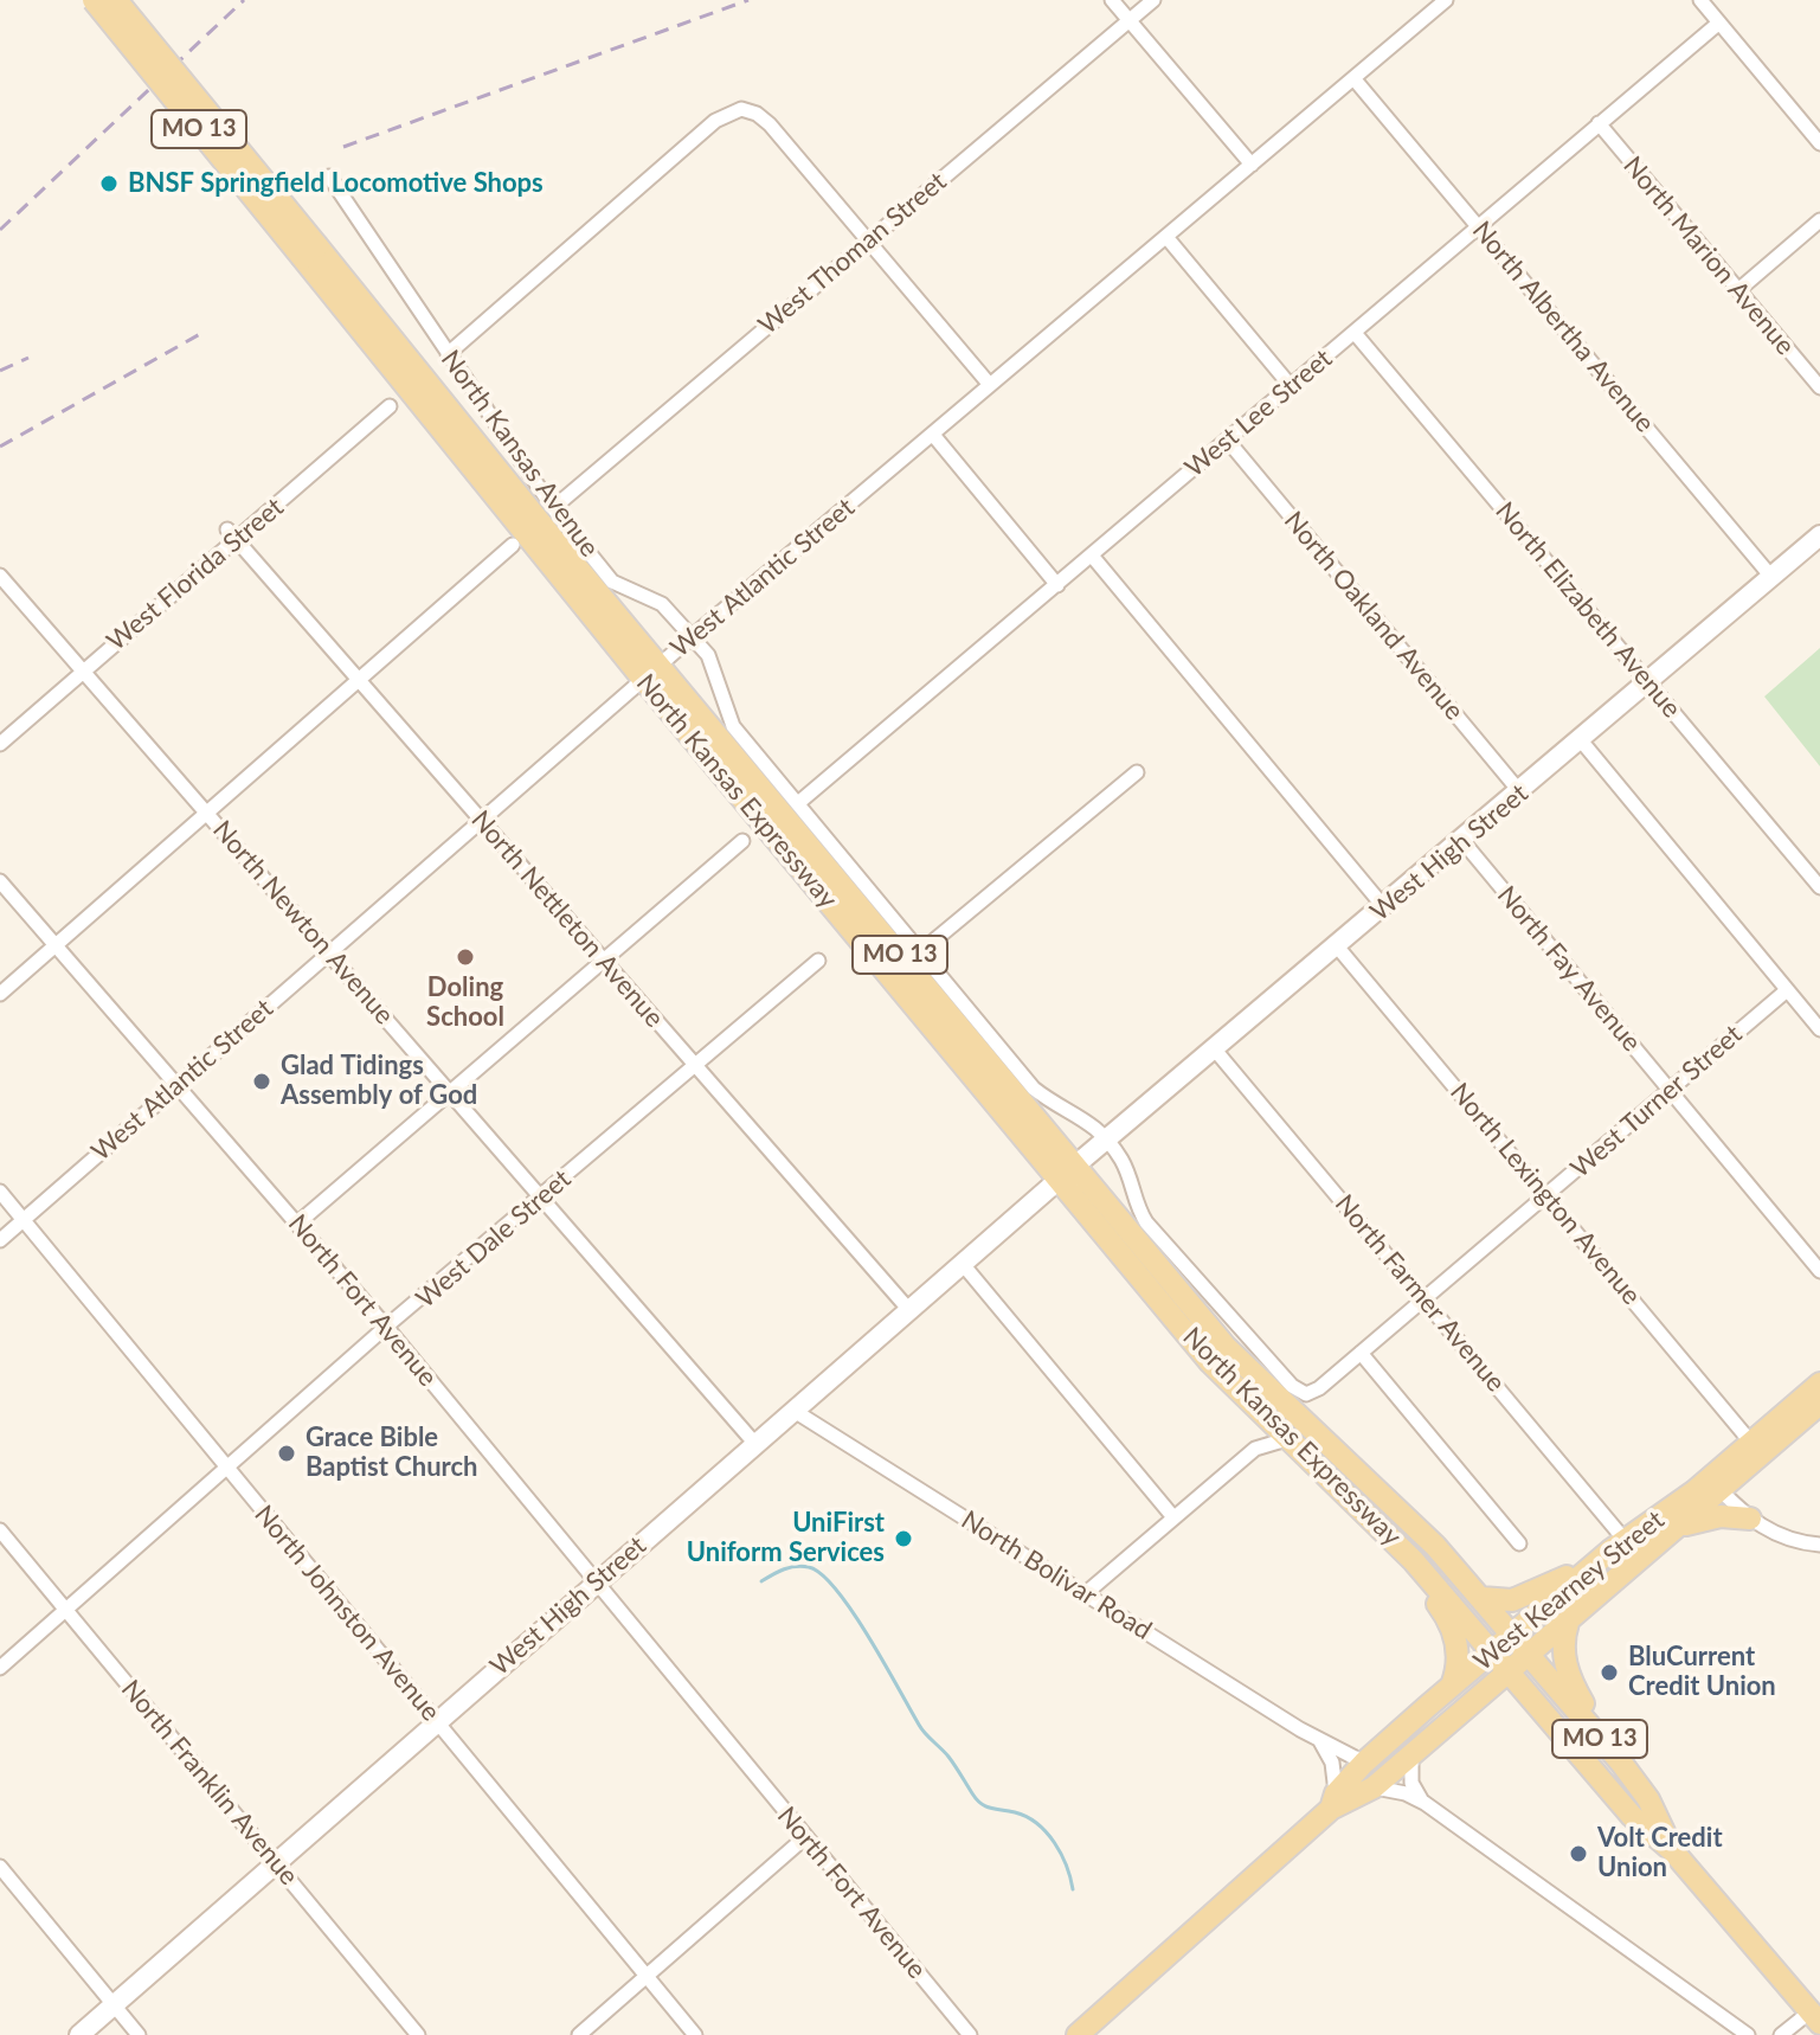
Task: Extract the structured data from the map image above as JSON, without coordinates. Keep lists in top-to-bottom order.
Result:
{
  "streets": {
    "main road": ["MO 13", "North Kansas Expressway", "West Kearney Street"],
    "street": [
      "West Thoman Street",
      "North Marion Avenue",
      "North Albertha Avenue",
      "West Lee Street",
      "North Kansas Avenue",
      "West Florida Street",
      "West Atlantic Street",
      "North Elizabeth Avenue",
      "North Oakland Avenue",
      "West High Street",
      "North Nettleton Avenue",
      "North Newton Avenue",
      "North Fay Avenue",
      "West Turner Street",
      "North Lexington Avenue",
      "West Dale Street",
      "North Farmer Avenue",
      "North Fort Avenue",
      "North Bolivar Road",
      "North Johnston Avenue",
      "North Franklin Avenue"
    ]
  },
  "crossings": [
    ["West Thoman Street", "North Kansas Avenue"],
    ["North Marion Avenue", "West Lee Street"],
    ["North Albertha Avenue", "West Lee Street"],
    ["North Albertha Avenue", "West Atlantic Street"],
    ["North Albertha Avenue", "West High Street"],
    ["West Lee Street", "North Kansas Avenue"],
    ["West Lee Street", "North Elizabeth Avenue"],
    ["West Lee Street", "North Oakland Avenue"],
    ["North Kansas Avenue", "West Atlantic Street"],
    ["North Kansas Avenue", "West High Street"],
    ["North Kansas Avenue", "West Turner Street"],
    ["West Florida Street", "North Nettleton Avenue"],
    ["West Florida Street", "North Newton Avenue"],
    ["West Atlantic Street", "North Kansas Expressway"],
    ["West Atlantic Street", "North Nettleton Avenue"],
    ["West Atlantic Street", "North Newton Avenue"],
    ["West Atlantic Street", "North Fort Avenue"],
    ["West Atlantic Street", "North Johnston Avenue"],
    ["North Elizabeth Avenue", "West High Street"],
    ["North Oakland Avenue", "West High Street"],
    ["North Kansas Expressway", "West High Street"],
    ["North Kansas Expressway", "West Kearney Street"],
    ["West High Street", "North Nettleton Avenue"],
    ["West High Street", "North Newton Avenue"],
    ["West High Street", "North Fay Avenue"],
    ["West High Street", "North Lexington Avenue"],
    ["West High Street", "North Farmer Avenue"],
    ["West High Street", "North Fort Avenue"],
    ["West High Street", "North Bolivar Road"],
    ["West High Street", "North Johnston Avenue"],
    ["West High Street", "North Franklin Avenue"],
    ["North Nettleton Avenue", "West Dale Street"],
    ["North Newton Avenue", "West Dale Street"],
    ["North Fay Avenue", "West Turner Street"],
    ["West Turner Street", "North Lexington Avenue"],
    ["West Turner Street", "North Farmer Avenue"],
    ["North Lexington Avenue", "West Kearney Street"],
    ["West Dale Street", "North Fort Avenue"],
    ["West Dale Street", "North Johnston Avenue"],
    ["West Dale Street", "North Franklin Avenue"],
    ["North Farmer Avenue", "West Kearney Street"],
    ["North Bolivar Road", "West Kearney Street"]
  ],
  "places": [
    "BNSF Springfield Locomotive Shops",
    "Doling School",
    "Glad Tidings Assembly of God",
    "Grace Bible Baptist Church",
    "UniFirst Uniform Services",
    "BluCurrent Credit Union",
    "Volt Credit Union"
  ]
}
